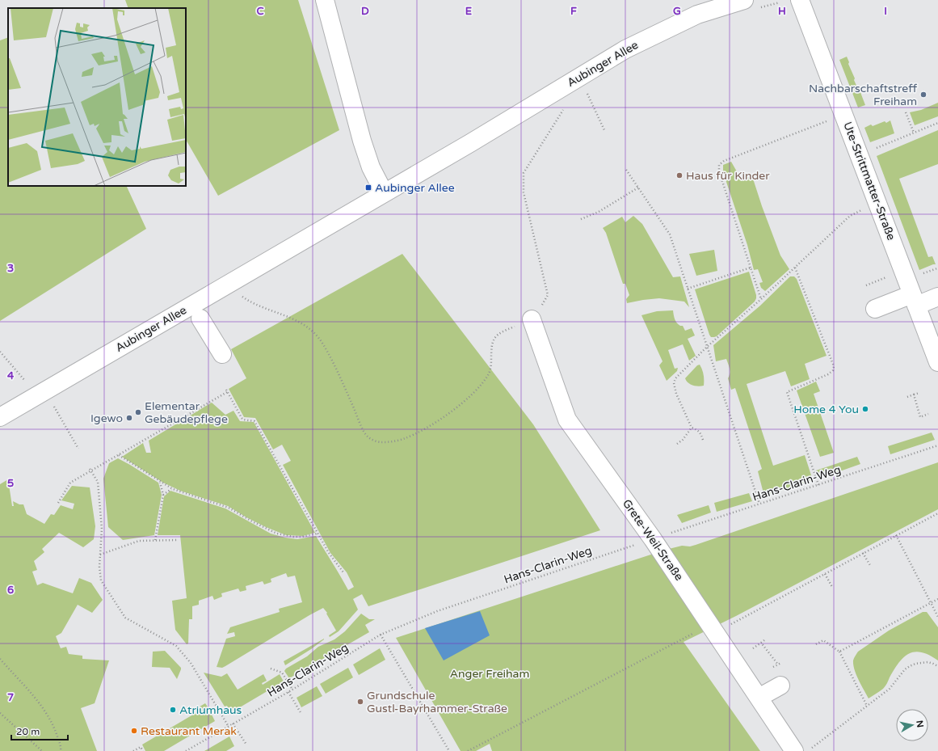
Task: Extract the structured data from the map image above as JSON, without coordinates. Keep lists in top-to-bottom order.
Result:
{
  "streets": {
    "street": ["Aubinger Allee", "Ute-Strittmatter-Straße", "Grete-Weil-Straße"],
    "path": ["Hans-Clarin-Weg"]
  },
  "crossings": [
    ["Hans-Clarin-Weg", "Grete-Weil-Straße"]
  ],
  "parks": ["Anger Freiham"],
  "places": {
    "other": [
      "Nachbarschaftstreff Freiham",
      "Haus für Kinder",
      "Home 4 You",
      "Elementar Gebäudepflege",
      "Igewo",
      "Grundschule Gustl-Bayrhammer-Straße",
      "Atriumhaus",
      "Restaurant Merak"
    ],
    "transit": ["Aubinger Allee"]
  },
  "scale_bar": "20 m",
  "north": "right",
  "grid": {
    "columns": [
      "C",
      "D",
      "E",
      "F",
      "G",
      "H",
      "I"
    ],
    "rows": [
      "3",
      "4",
      "5",
      "6",
      "7"
    ]
  }
}
